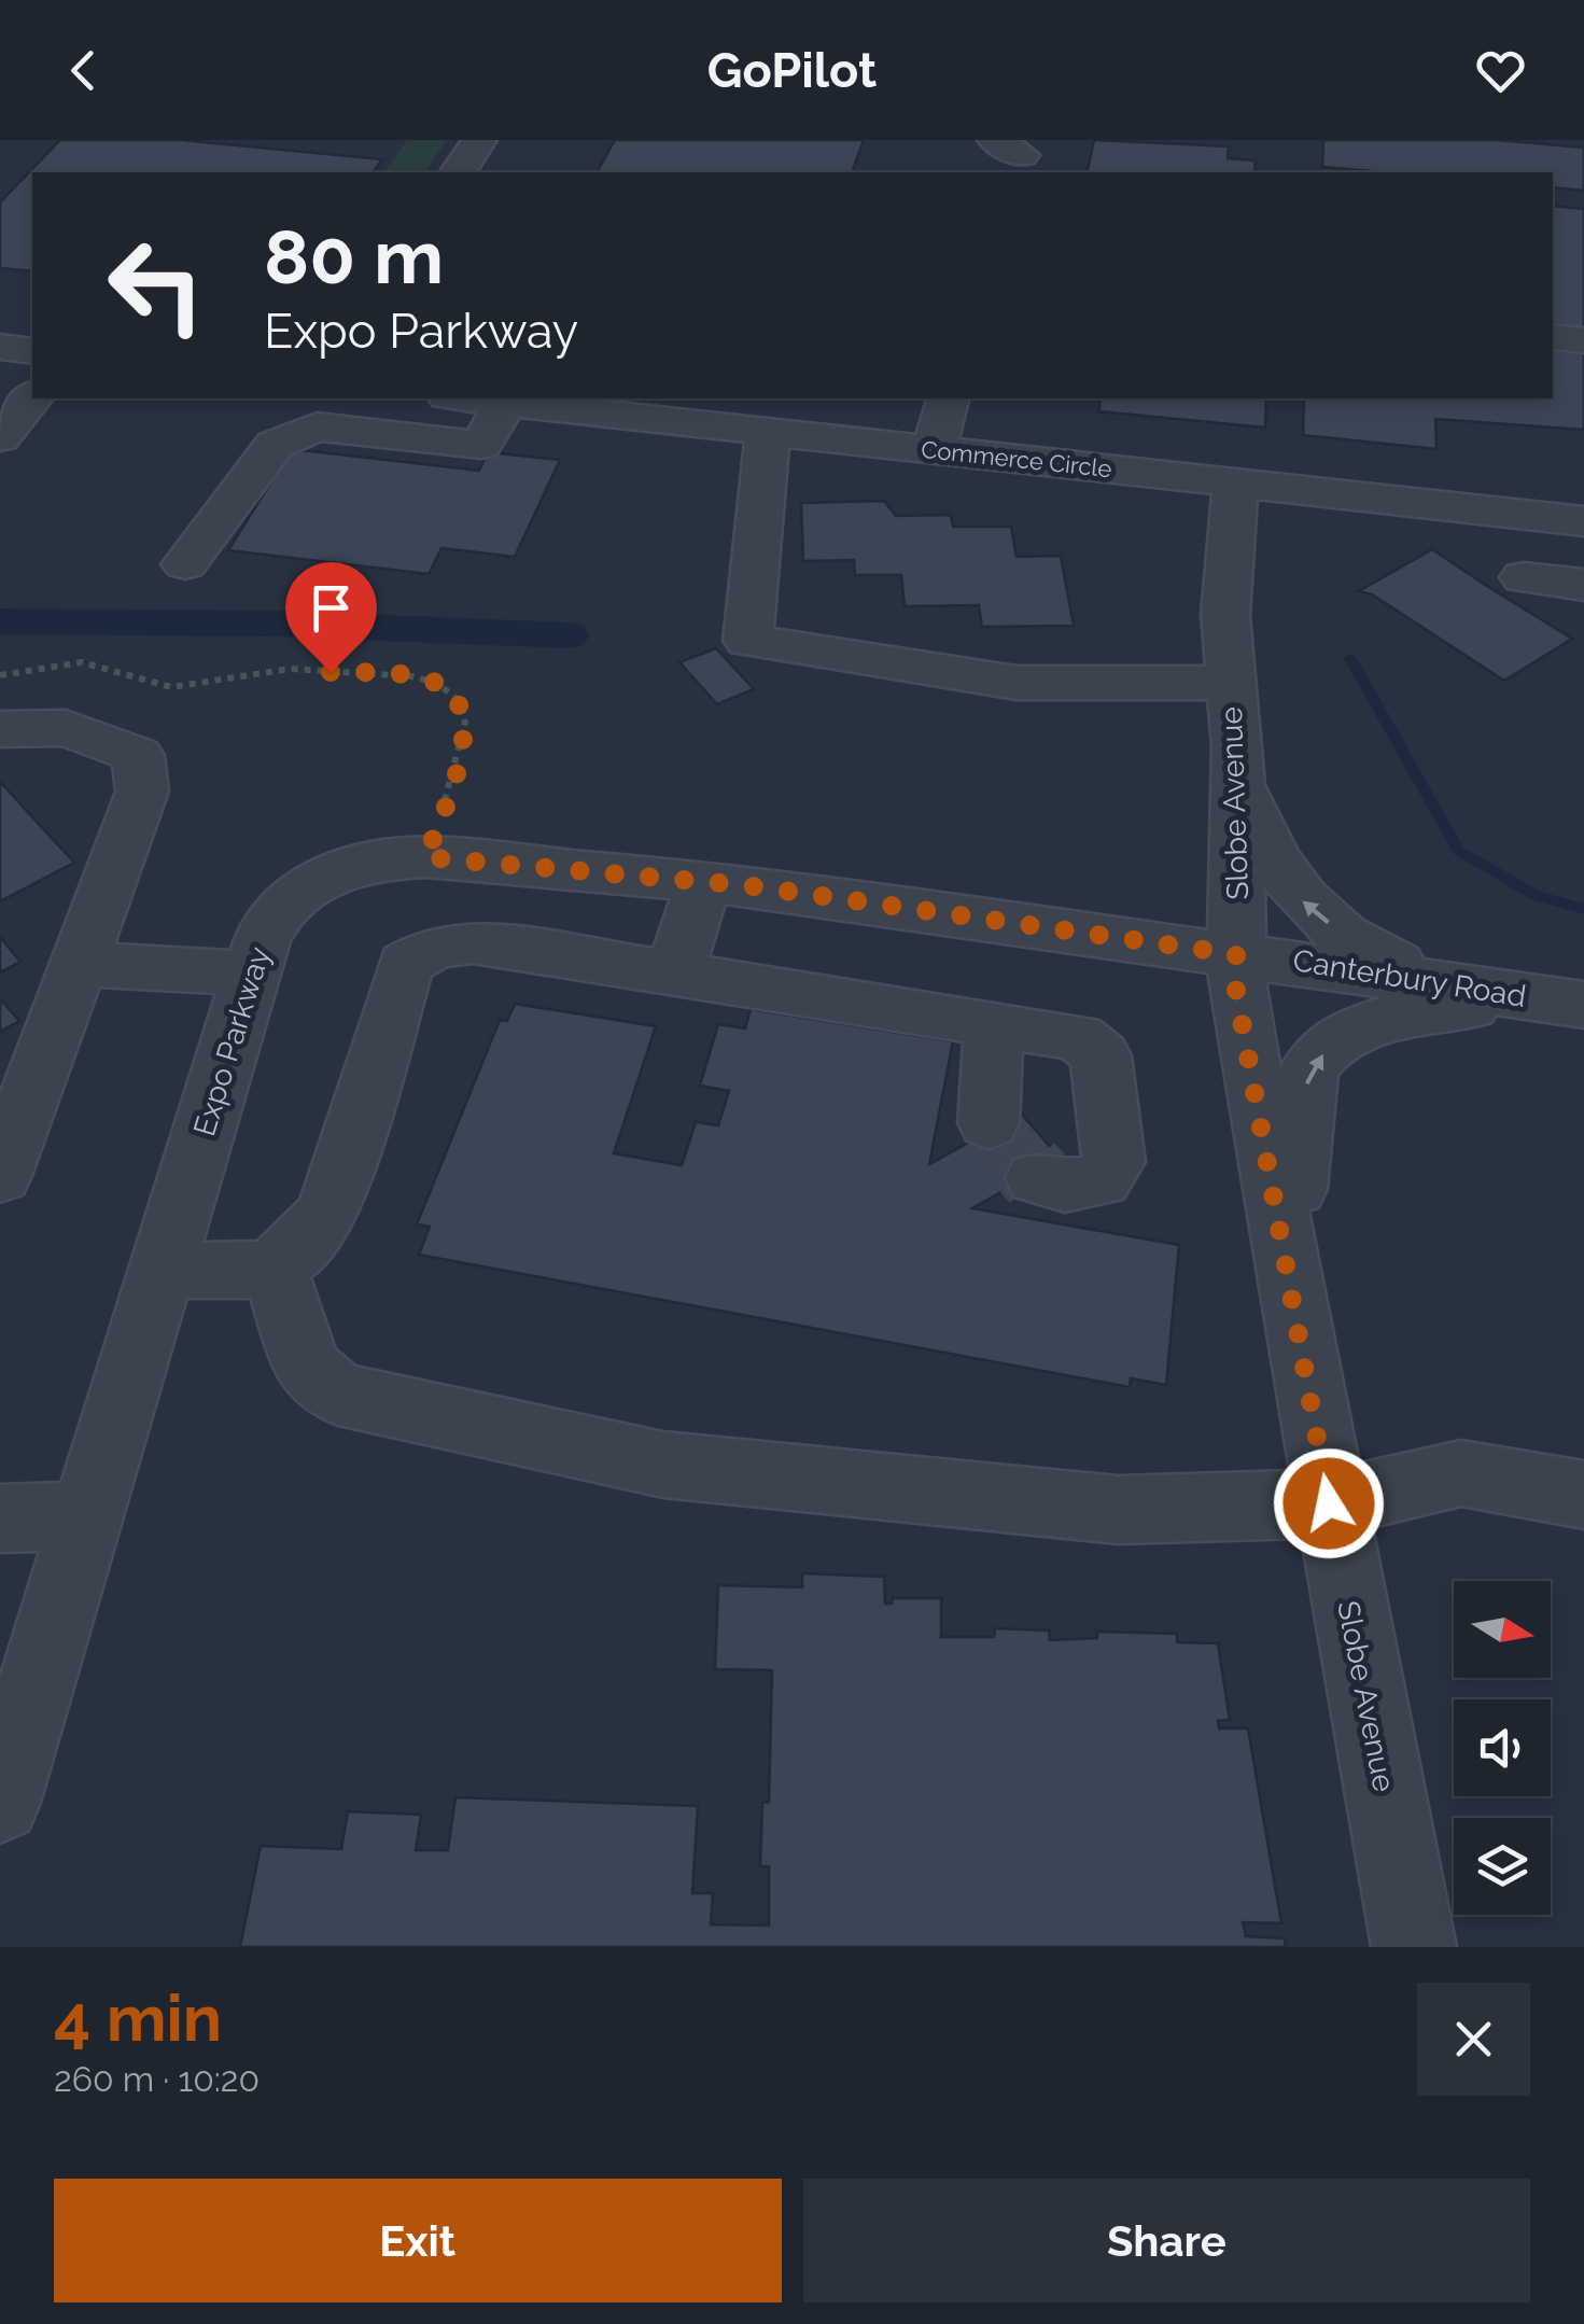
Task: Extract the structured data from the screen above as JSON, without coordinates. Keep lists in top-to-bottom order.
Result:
{
  "streets": {
    "street": [
      "Commerce Circle",
      "Slobe Avenue",
      "Canterbury Road",
      "Expo Parkway"
    ]
  },
  "crossings": [
    ["Commerce Circle", "Slobe Avenue"],
    ["Slobe Avenue", "Canterbury Road"],
    ["Slobe Avenue", "Expo Parkway"],
    ["Canterbury Road", "Expo Parkway"]
  ],
  "north": "right",
  "page": {
    "header": "GoPilot",
    "turn": ["80 m", "Expo Parkway"],
    "heading": ["4 min", "260 m · 10:20"],
    "buttons": ["Exit", "Share"]
  }
}
